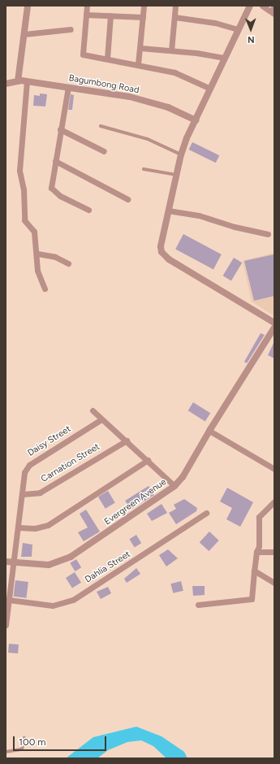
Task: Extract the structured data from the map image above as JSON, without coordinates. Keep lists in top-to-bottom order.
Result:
{
  "streets": {
    "street": [
      "Bagumbong Road",
      "Daisy Street",
      "Carnation Street",
      "Evergreen Avenue",
      "Dahlia Street"
    ]
  },
  "crossings": [
    ["Daisy Street", "Carnation Street"],
    ["Daisy Street", "Evergreen Avenue"],
    ["Daisy Street", "Dahlia Street"]
  ],
  "scale_bar": "100 m",
  "north": "bottom"
}
